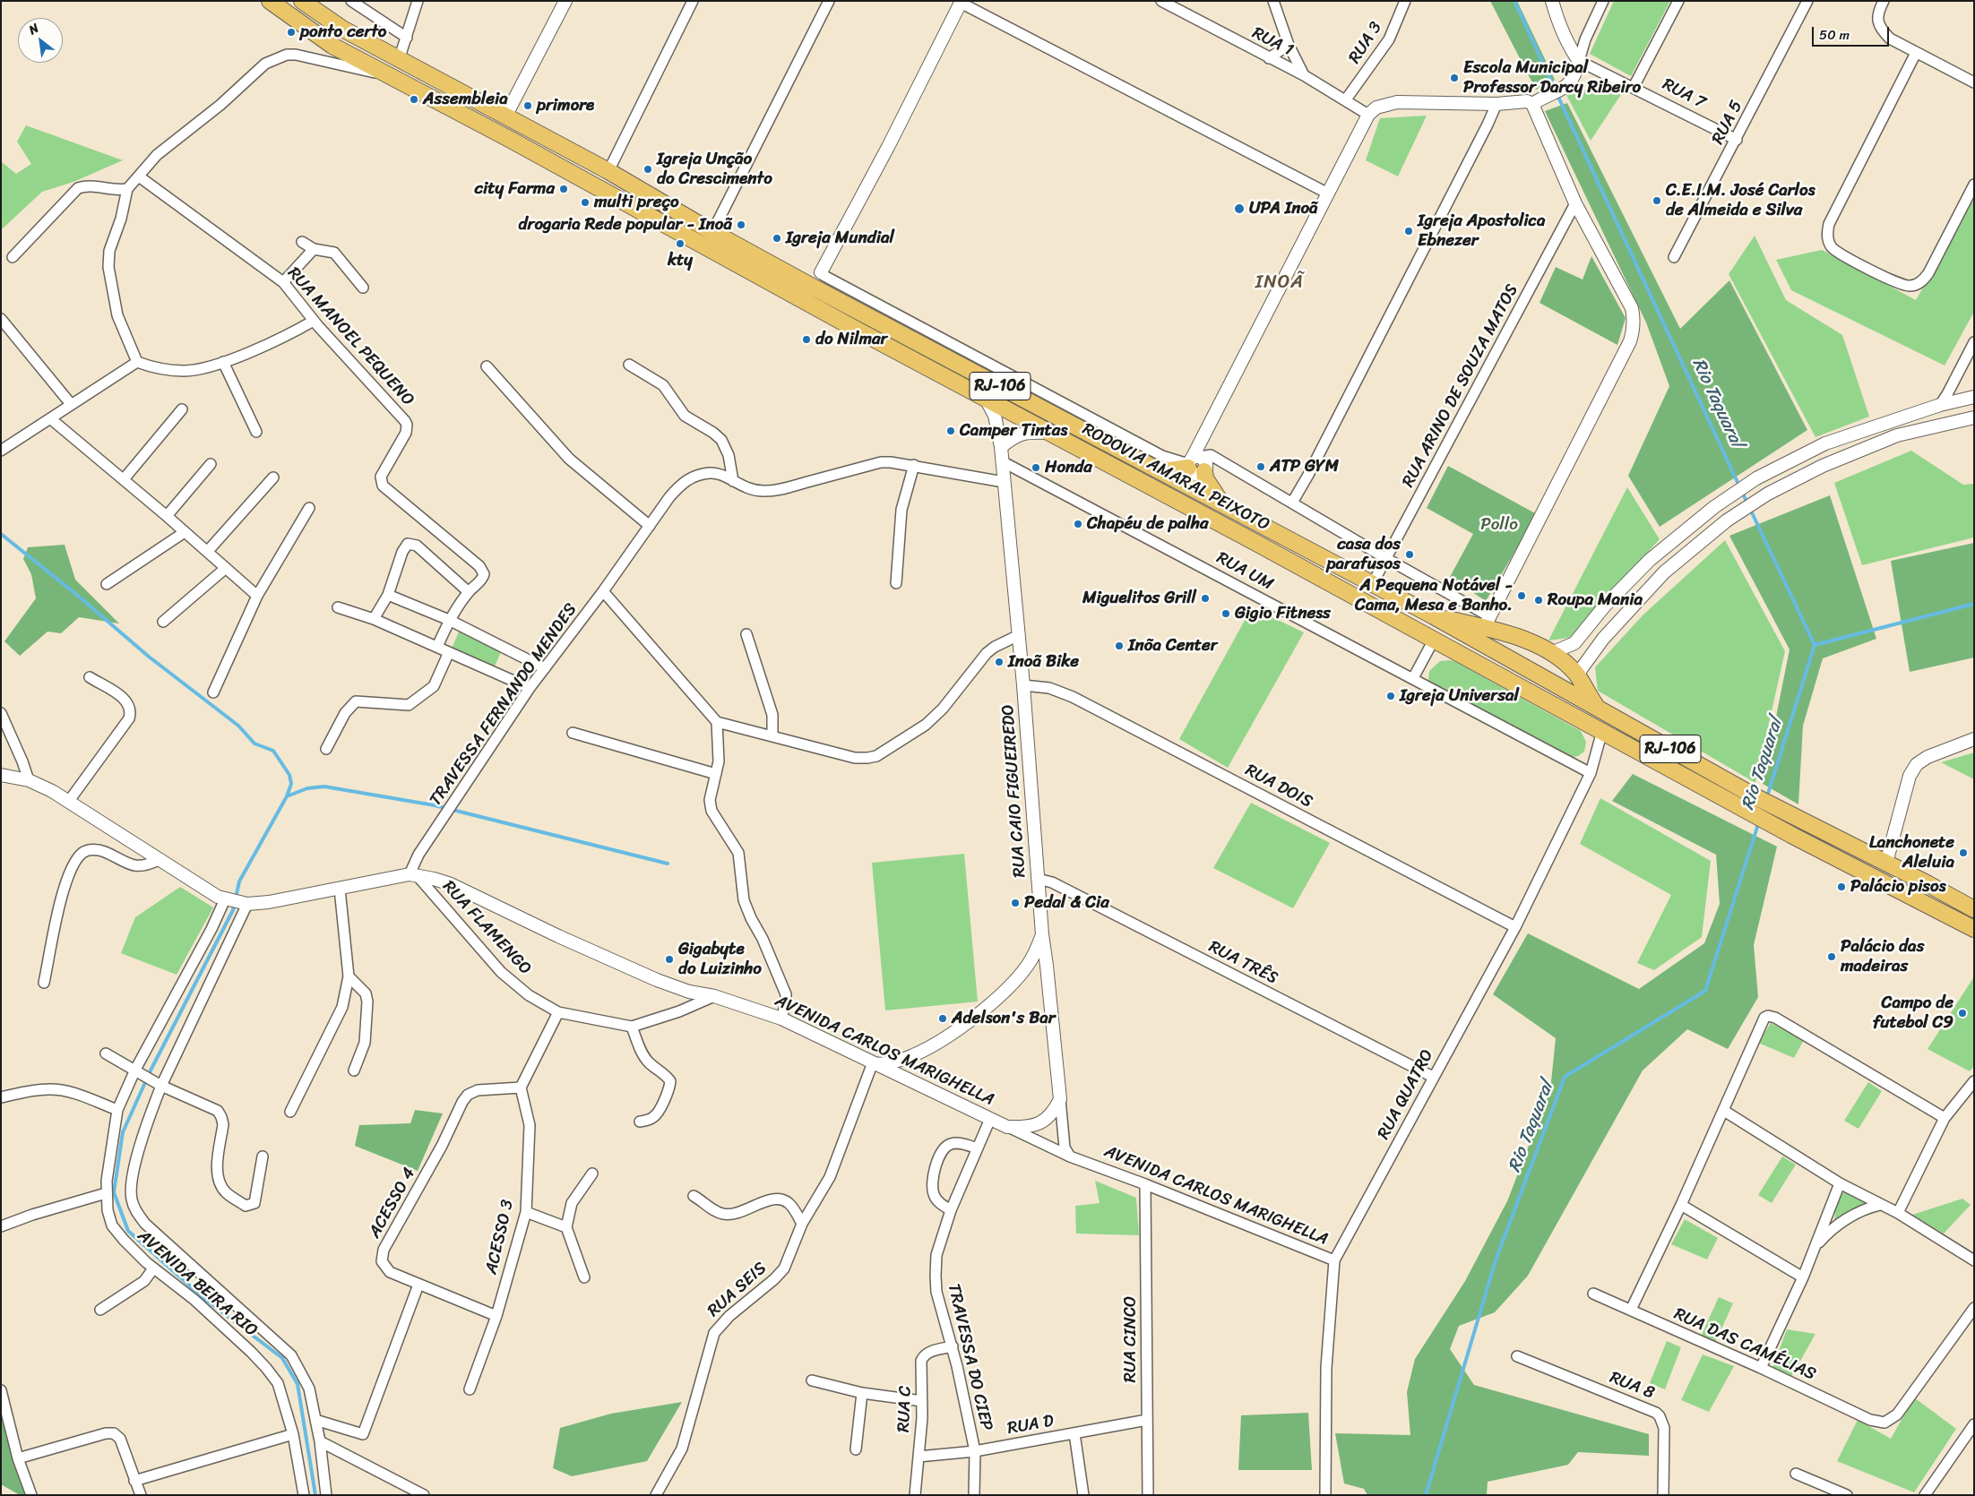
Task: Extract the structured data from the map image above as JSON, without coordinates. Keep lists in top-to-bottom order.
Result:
{
  "streets": {
    "highway": ["RJ-106", "RODOVIA AMARAL PEIXOTO"],
    "street": [
      "RUA 1",
      "RUA 3",
      "RUA 7",
      "RUA 5",
      "RUA MANOEL PEQUENO",
      "RUA ARINO DE SOUZA MATOS",
      "RUA UM",
      "TRAVESSA FERNANDO MENDES",
      "RUA DOIS",
      "RUA CAIO FIGUEIREDO",
      "RUA FLAMENGO",
      "RUA TRÊS",
      "AVENIDA CARLOS MARIGHELLA",
      "RUA QUATRO",
      "ACESSO 4",
      "ACESSO 3",
      "AVENIDA BEIRA RIO",
      "RUA SEIS",
      "RUA CINCO",
      "RUA DAS CAMÉLIAS",
      "TRAVESSA DO CIEP",
      "RUA 8",
      "RUA C",
      "RUA D"
    ]
  },
  "crossings": [
    ["RUA 1", "RUA 3"],
    ["RUA 7", "RUA 5"],
    ["RUA ARINO DE SOUZA MATOS", "RODOVIA AMARAL PEIXOTO"],
    ["RODOVIA AMARAL PEIXOTO", "RUA CAIO FIGUEIREDO"],
    ["RODOVIA AMARAL PEIXOTO", "RUA QUATRO"],
    ["RUA UM", "RUA CAIO FIGUEIREDO"],
    ["RUA UM", "RUA QUATRO"],
    ["TRAVESSA FERNANDO MENDES", "RUA CAIO FIGUEIREDO"],
    ["TRAVESSA FERNANDO MENDES", "RUA FLAMENGO"],
    ["TRAVESSA FERNANDO MENDES", "AVENIDA CARLOS MARIGHELLA"],
    ["RUA DOIS", "RUA CAIO FIGUEIREDO"],
    ["RUA DOIS", "RUA QUATRO"],
    ["RUA CAIO FIGUEIREDO", "RUA TRÊS"],
    ["RUA CAIO FIGUEIREDO", "AVENIDA CARLOS MARIGHELLA"],
    ["RUA FLAMENGO", "AVENIDA CARLOS MARIGHELLA"],
    ["RUA TRÊS", "RUA QUATRO"],
    ["AVENIDA CARLOS MARIGHELLA", "RUA QUATRO"],
    ["AVENIDA CARLOS MARIGHELLA", "AVENIDA BEIRA RIO"],
    ["AVENIDA CARLOS MARIGHELLA", "RUA SEIS"],
    ["AVENIDA CARLOS MARIGHELLA", "RUA CINCO"],
    ["AVENIDA CARLOS MARIGHELLA", "TRAVESSA DO CIEP"],
    ["ACESSO 4", "ACESSO 3"],
    ["RUA CINCO", "RUA D"],
    ["TRAVESSA DO CIEP", "RUA C"],
    ["TRAVESSA DO CIEP", "RUA D"],
    ["RUA C", "RUA D"]
  ],
  "districts": ["INOÃ"],
  "water": ["Rio Taquaral"],
  "parks": ["Pollo"],
  "places": [
    "ponto certo",
    "Escola Municipal Professor Darcy Ribeiro",
    "Assembleia",
    "primore",
    "Igreja Unção do Crescimento",
    "city Farma",
    "C.E.I.M. José Carlos de Almeida e Silva",
    "multi preço",
    "UPA Inoã",
    "drogaria Rede popular - Inoã",
    "Igreja Apostolica Ebnezer",
    "Igreja Mundial",
    "kty",
    "do Nilmar",
    "Camper Tintas",
    "ATP GYM",
    "Honda",
    "Chapéu de palha",
    "casa dos parafusos",
    "A Pequena Notável - Cama, Mesa e Banho.",
    "Miguelitos Grill",
    "Roupa Mania",
    "Gigio Fitness",
    "Inõa Center",
    "Inoã Bike",
    "Igreja Universal",
    "Lanchonete Aleluia",
    "Palácio pisos",
    "Pedal & Cia",
    "Palácio das madeiras",
    "Gigabyte do Luizinho",
    "Campo de futebol C9",
    "Adelson's Bar"
  ],
  "scale_bar": "50 m",
  "north": "top left"
}
